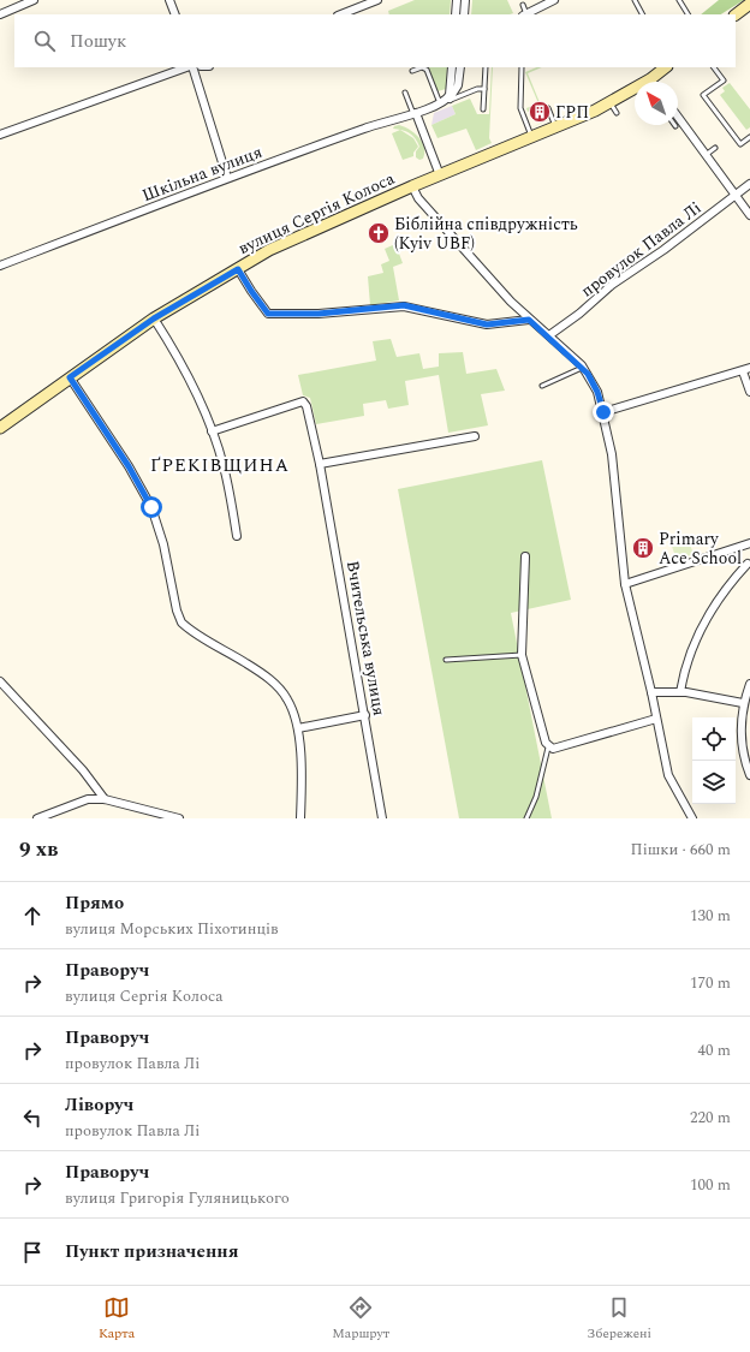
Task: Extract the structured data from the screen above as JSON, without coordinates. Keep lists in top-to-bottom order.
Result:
{
  "streets": {
    "street": [
      "Шкільна вулиця",
      "вулиця Сергія Колоса",
      "провулок Павла Лі",
      "Вчительська вулиця"
    ]
  },
  "districts": ["ҐРЕКІВЩИНА"],
  "places": {
    "building": ["ГРП", "Primary Ace School"],
    "church": ["Біблійна співдружність (Kyiv UBF)"]
  },
  "north": "top left",
  "page": {
    "search": "Пошук",
    "heading": ["9 хв", "Пішки · 660 m"],
    "list": [
      ["Прямо", "вулиця Морських Піхотинців", "130 m"],
      ["Праворуч", "вулиця Сергія Колоса", "170 m"],
      ["Праворуч", "провулок Павла Лі", "40 m"],
      ["Ліворуч", "провулок Павла Лі", "220 m"],
      ["Праворуч", "вулиця Григорія Гуляницького", "100 m"],
      "Пункт призначення"
    ],
    "nav": ["Карта", "Маршрут", "Збережені"]
  }
}
